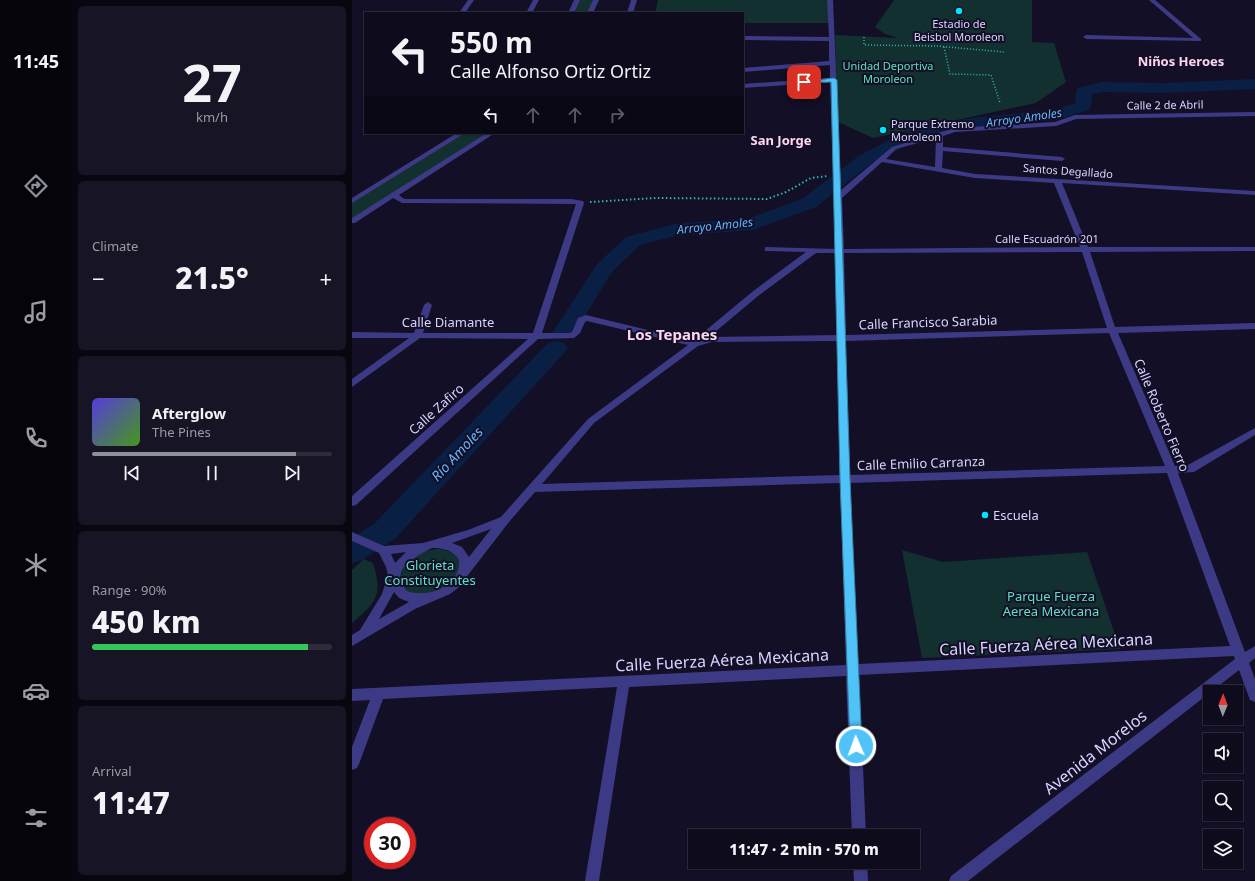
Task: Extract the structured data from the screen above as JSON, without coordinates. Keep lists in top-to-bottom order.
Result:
{
  "streets": {
    "street": [
      "Calle 2 de Abril",
      "Santos Degallado",
      "Calle Escuadrón 201",
      "Calle Diamante",
      "Calle Francisco Sarabia",
      "Calle Zafiro",
      "Calle Roberto Fierro",
      "Calle Emilio Carranza",
      "Calle Fuerza Aérea Mexicana",
      "Avenida Morelos"
    ]
  },
  "crossings": [
    ["Santos Degallado", "Calle Roberto Fierro"],
    ["Calle Escuadrón 201", "Calle Roberto Fierro"],
    ["Calle Diamante", "Calle Francisco Sarabia"],
    ["Calle Diamante", "Calle Zafiro"],
    ["Calle Francisco Sarabia", "Calle Roberto Fierro"],
    ["Calle Roberto Fierro", "Calle Emilio Carranza"],
    ["Calle Roberto Fierro", "Calle Fuerza Aérea Mexicana"],
    ["Calle Roberto Fierro", "Avenida Morelos"],
    ["Calle Fuerza Aérea Mexicana", "Avenida Morelos"]
  ],
  "districts": ["Niños Heroes", "San Jorge", "Los Tepanes"],
  "water": ["Arroyo Amoles", "Río Amoles"],
  "parks": ["Unidad Deportiva Moroleon", "Glorieta Constituyentes", "Parque Fuerza Aerea Mexicana"],
  "places": ["Estadio de Beisbol Moroleon", "Parque Extremo Moroleon", "Escuela"],
  "north": "top",
  "page": {
    "tabs": "11:45",
    "tile": [
      ["27", "km/h"],
      "Climate",
      ["Range · 90%", "450 km"],
      ["Arrival", "11:47"]
    ],
    "turn": ["550 m", "Calle Alfonso Ortiz Ortiz"],
    "heat": ["−", "21.5°", "+"],
    "song": ["Afterglow", "The Pines"],
    "limit": "30",
    "trip": "11:47 · 2 min · 570 m"
  }
}
